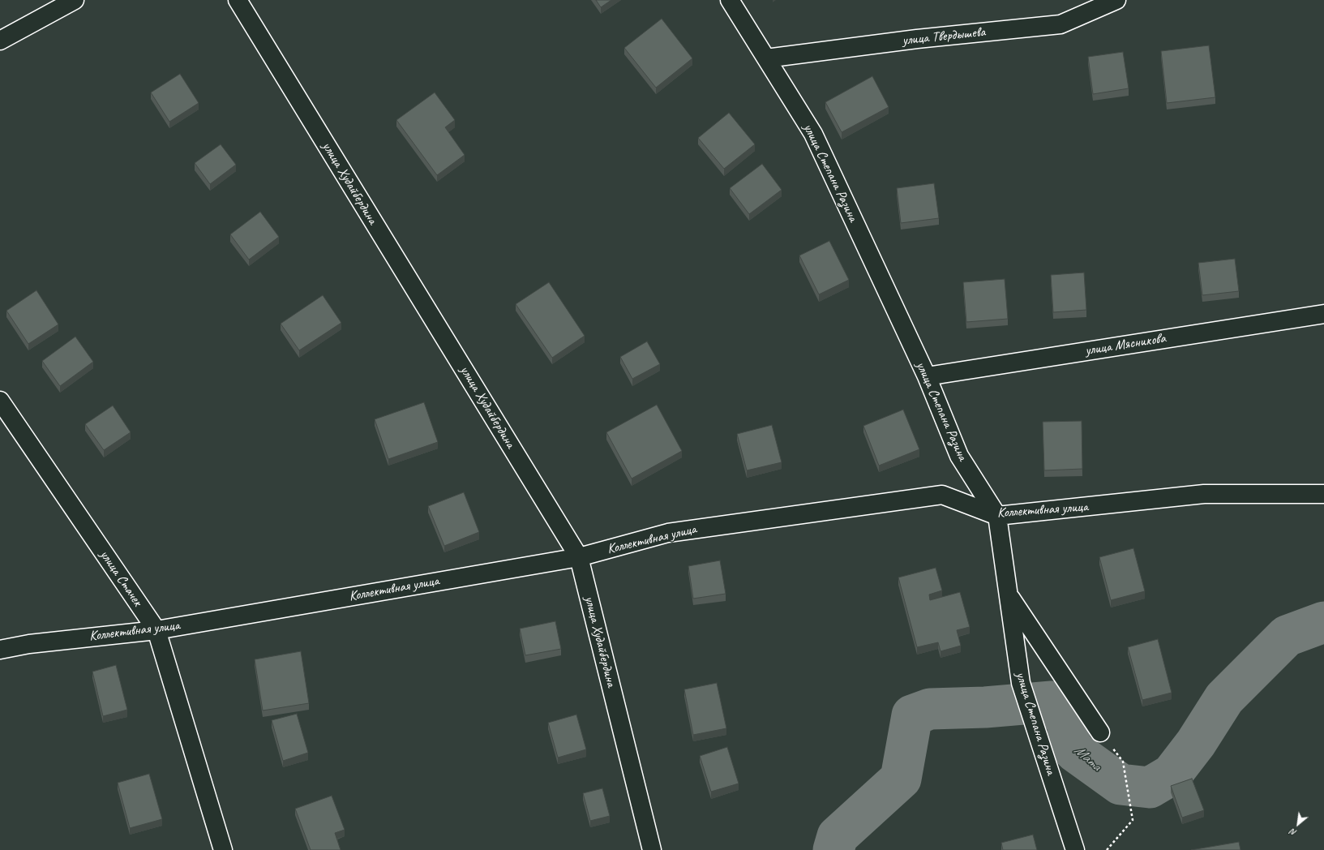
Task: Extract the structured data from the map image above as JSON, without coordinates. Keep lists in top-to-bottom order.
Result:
{
  "streets": {
    "street": [
      "улица Твердышева",
      "улица Степана Разина",
      "улица Худайбердина",
      "улица Мясникова",
      "Коллективная улица",
      "улица Стачек"
    ]
  },
  "crossings": [
    ["улица Твердышева", "улица Степана Разина"],
    ["улица Степана Разина", "улица Мясникова"],
    ["улица Степана Разина", "Коллективная улица"],
    ["улица Худайбердина", "Коллективная улица"],
    ["Коллективная улица", "улица Стачек"]
  ],
  "water": ["Мата"],
  "north": "bottom left"
}
